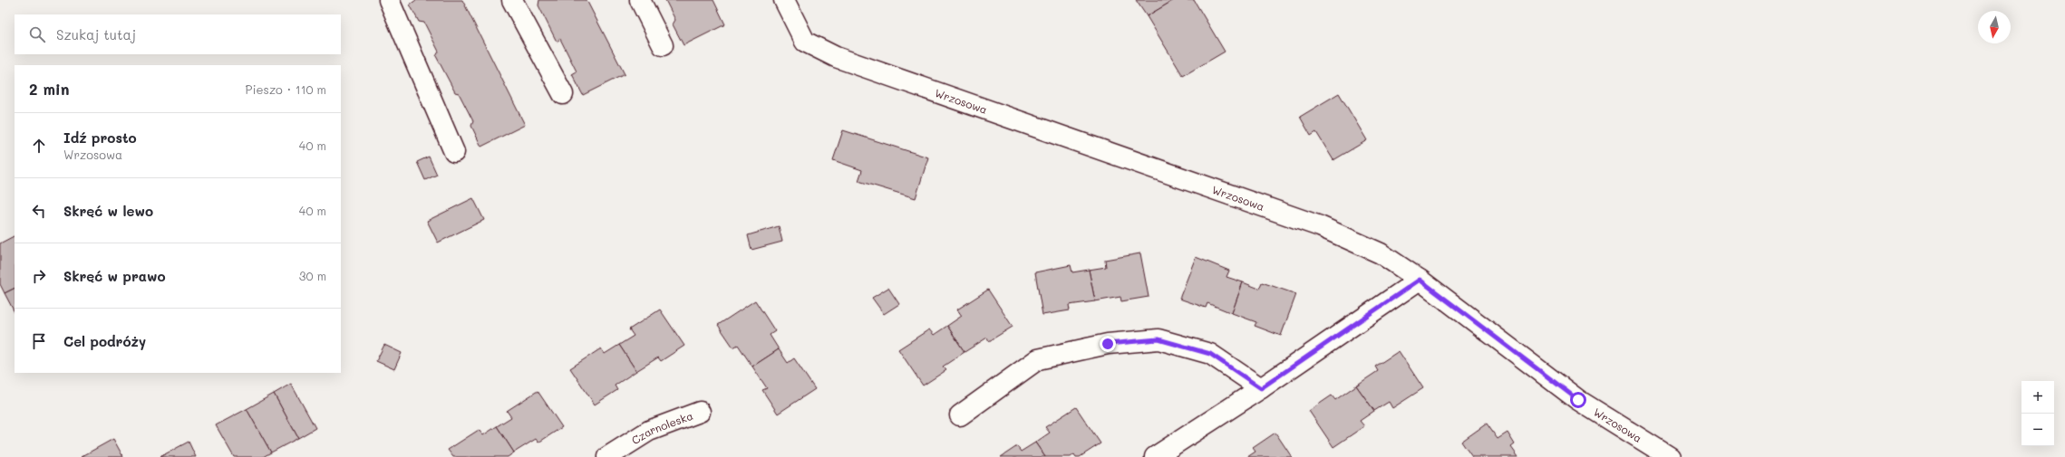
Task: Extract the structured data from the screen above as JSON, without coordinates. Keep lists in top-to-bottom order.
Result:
{
  "streets": {
    "street": ["Wrzosowa", "Czarnoleska"]
  },
  "north": "bottom",
  "page": {
    "search": "Szukaj tutaj",
    "heading": ["2 min", "Pieszo · 110 m"],
    "list": [
      ["Idź prosto", "Wrzosowa", "40 m"],
      ["Skręć w lewo", "40 m"],
      ["Skręć w prawo", "30 m"],
      "Cel podróży"
    ],
    "map_buttons": ["+", "−"]
  }
}
